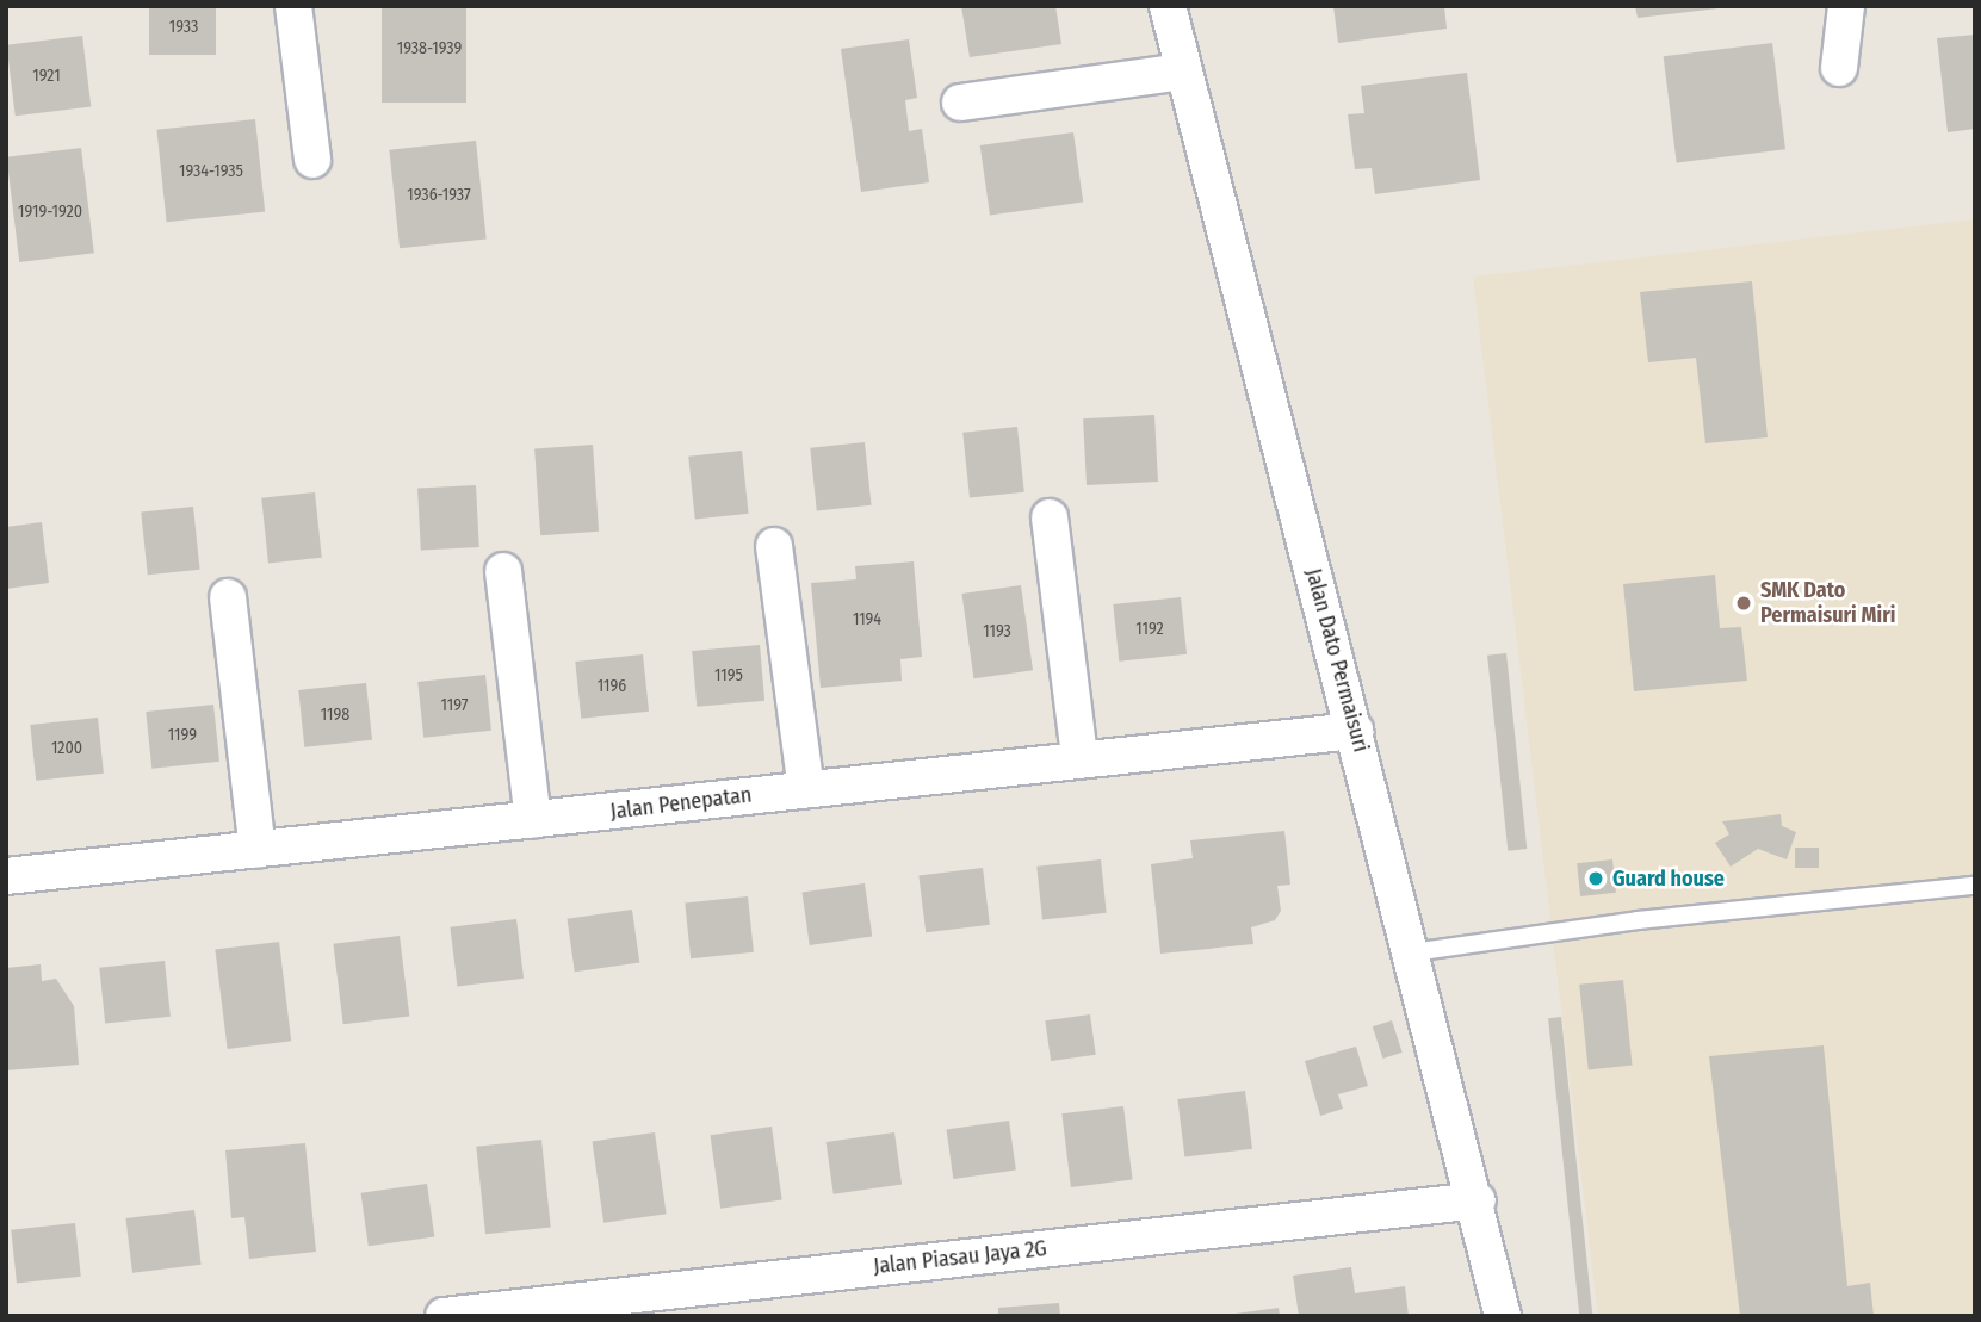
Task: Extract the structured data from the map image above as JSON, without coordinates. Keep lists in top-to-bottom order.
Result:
{
  "streets": {
    "street": ["Jalan Dato Permaisuri", "Jalan Penepatan", "Jalan Piasau Jaya 2G"]
  },
  "crossings": [
    ["Jalan Dato Permaisuri", "Jalan Penepatan"],
    ["Jalan Dato Permaisuri", "Jalan Piasau Jaya 2G"]
  ],
  "places": ["SMK Dato Permaisuri Miri", "Guard house"],
  "house_numbers": [
    "1933",
    "1938-1939",
    "1921",
    "1934-1935",
    "1936-1937",
    "1919-1920",
    "1194",
    "1192",
    "1193",
    "1195",
    "1196",
    "1197",
    "1198",
    "1199",
    "1200"
  ]
}
